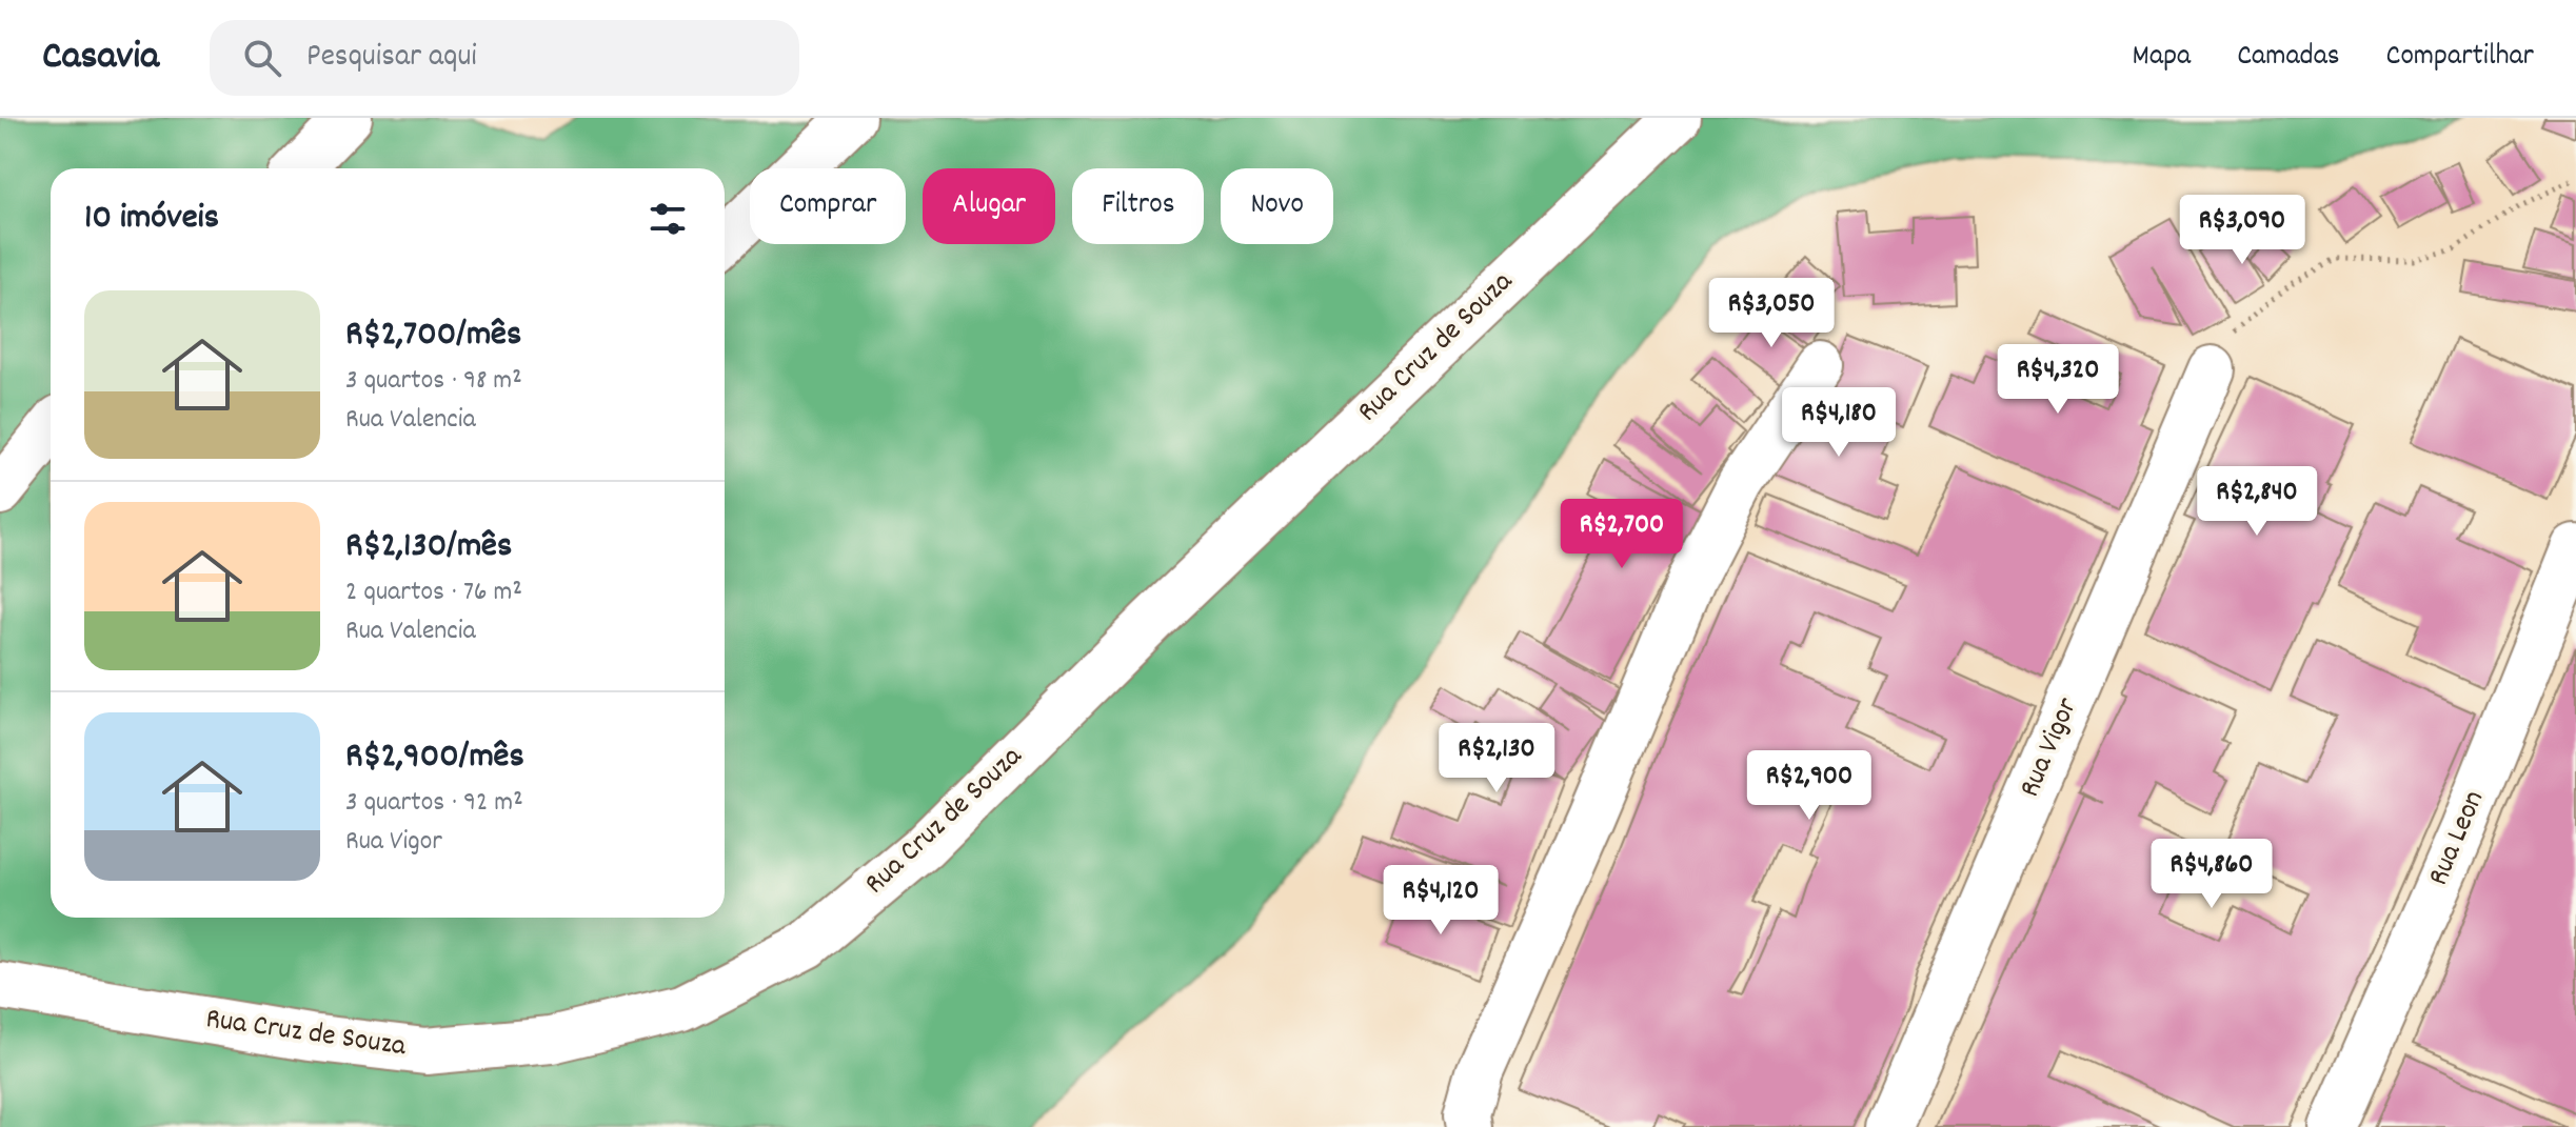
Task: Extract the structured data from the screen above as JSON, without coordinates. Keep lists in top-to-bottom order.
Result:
{
  "streets": {
    "street": ["Rua Cruz de Souza", "Rua Vigor", "Rua Leon"]
  },
  "page": {
    "header": "Casavia",
    "search": "Pesquisar aqui",
    "nav": ["Mapa", "Camadas", "Compartilhar"],
    "chip": [
      "Comprar",
      "Alugar",
      "Filtros",
      "Novo"
    ],
    "heading": "10 imóveis",
    "price": [
      "R$3,090",
      "R$3,050",
      "R$4,320",
      "R$4,180",
      "R$2,840",
      "R$2,700",
      "R$2,130",
      "R$2,900",
      "R$4,860",
      "R$4,120"
    ],
    "list": [
      {
        "name": "R$2,700/mês",
        "note": "3 quartos · 98 m² · Rua Valencia"
      },
      {
        "name": "R$2,130/mês",
        "note": "2 quartos · 76 m² · Rua Valencia"
      },
      {
        "name": "R$2,900/mês",
        "note": "3 quartos · 92 m² · Rua Vigor"
      }
    ]
  }
}
